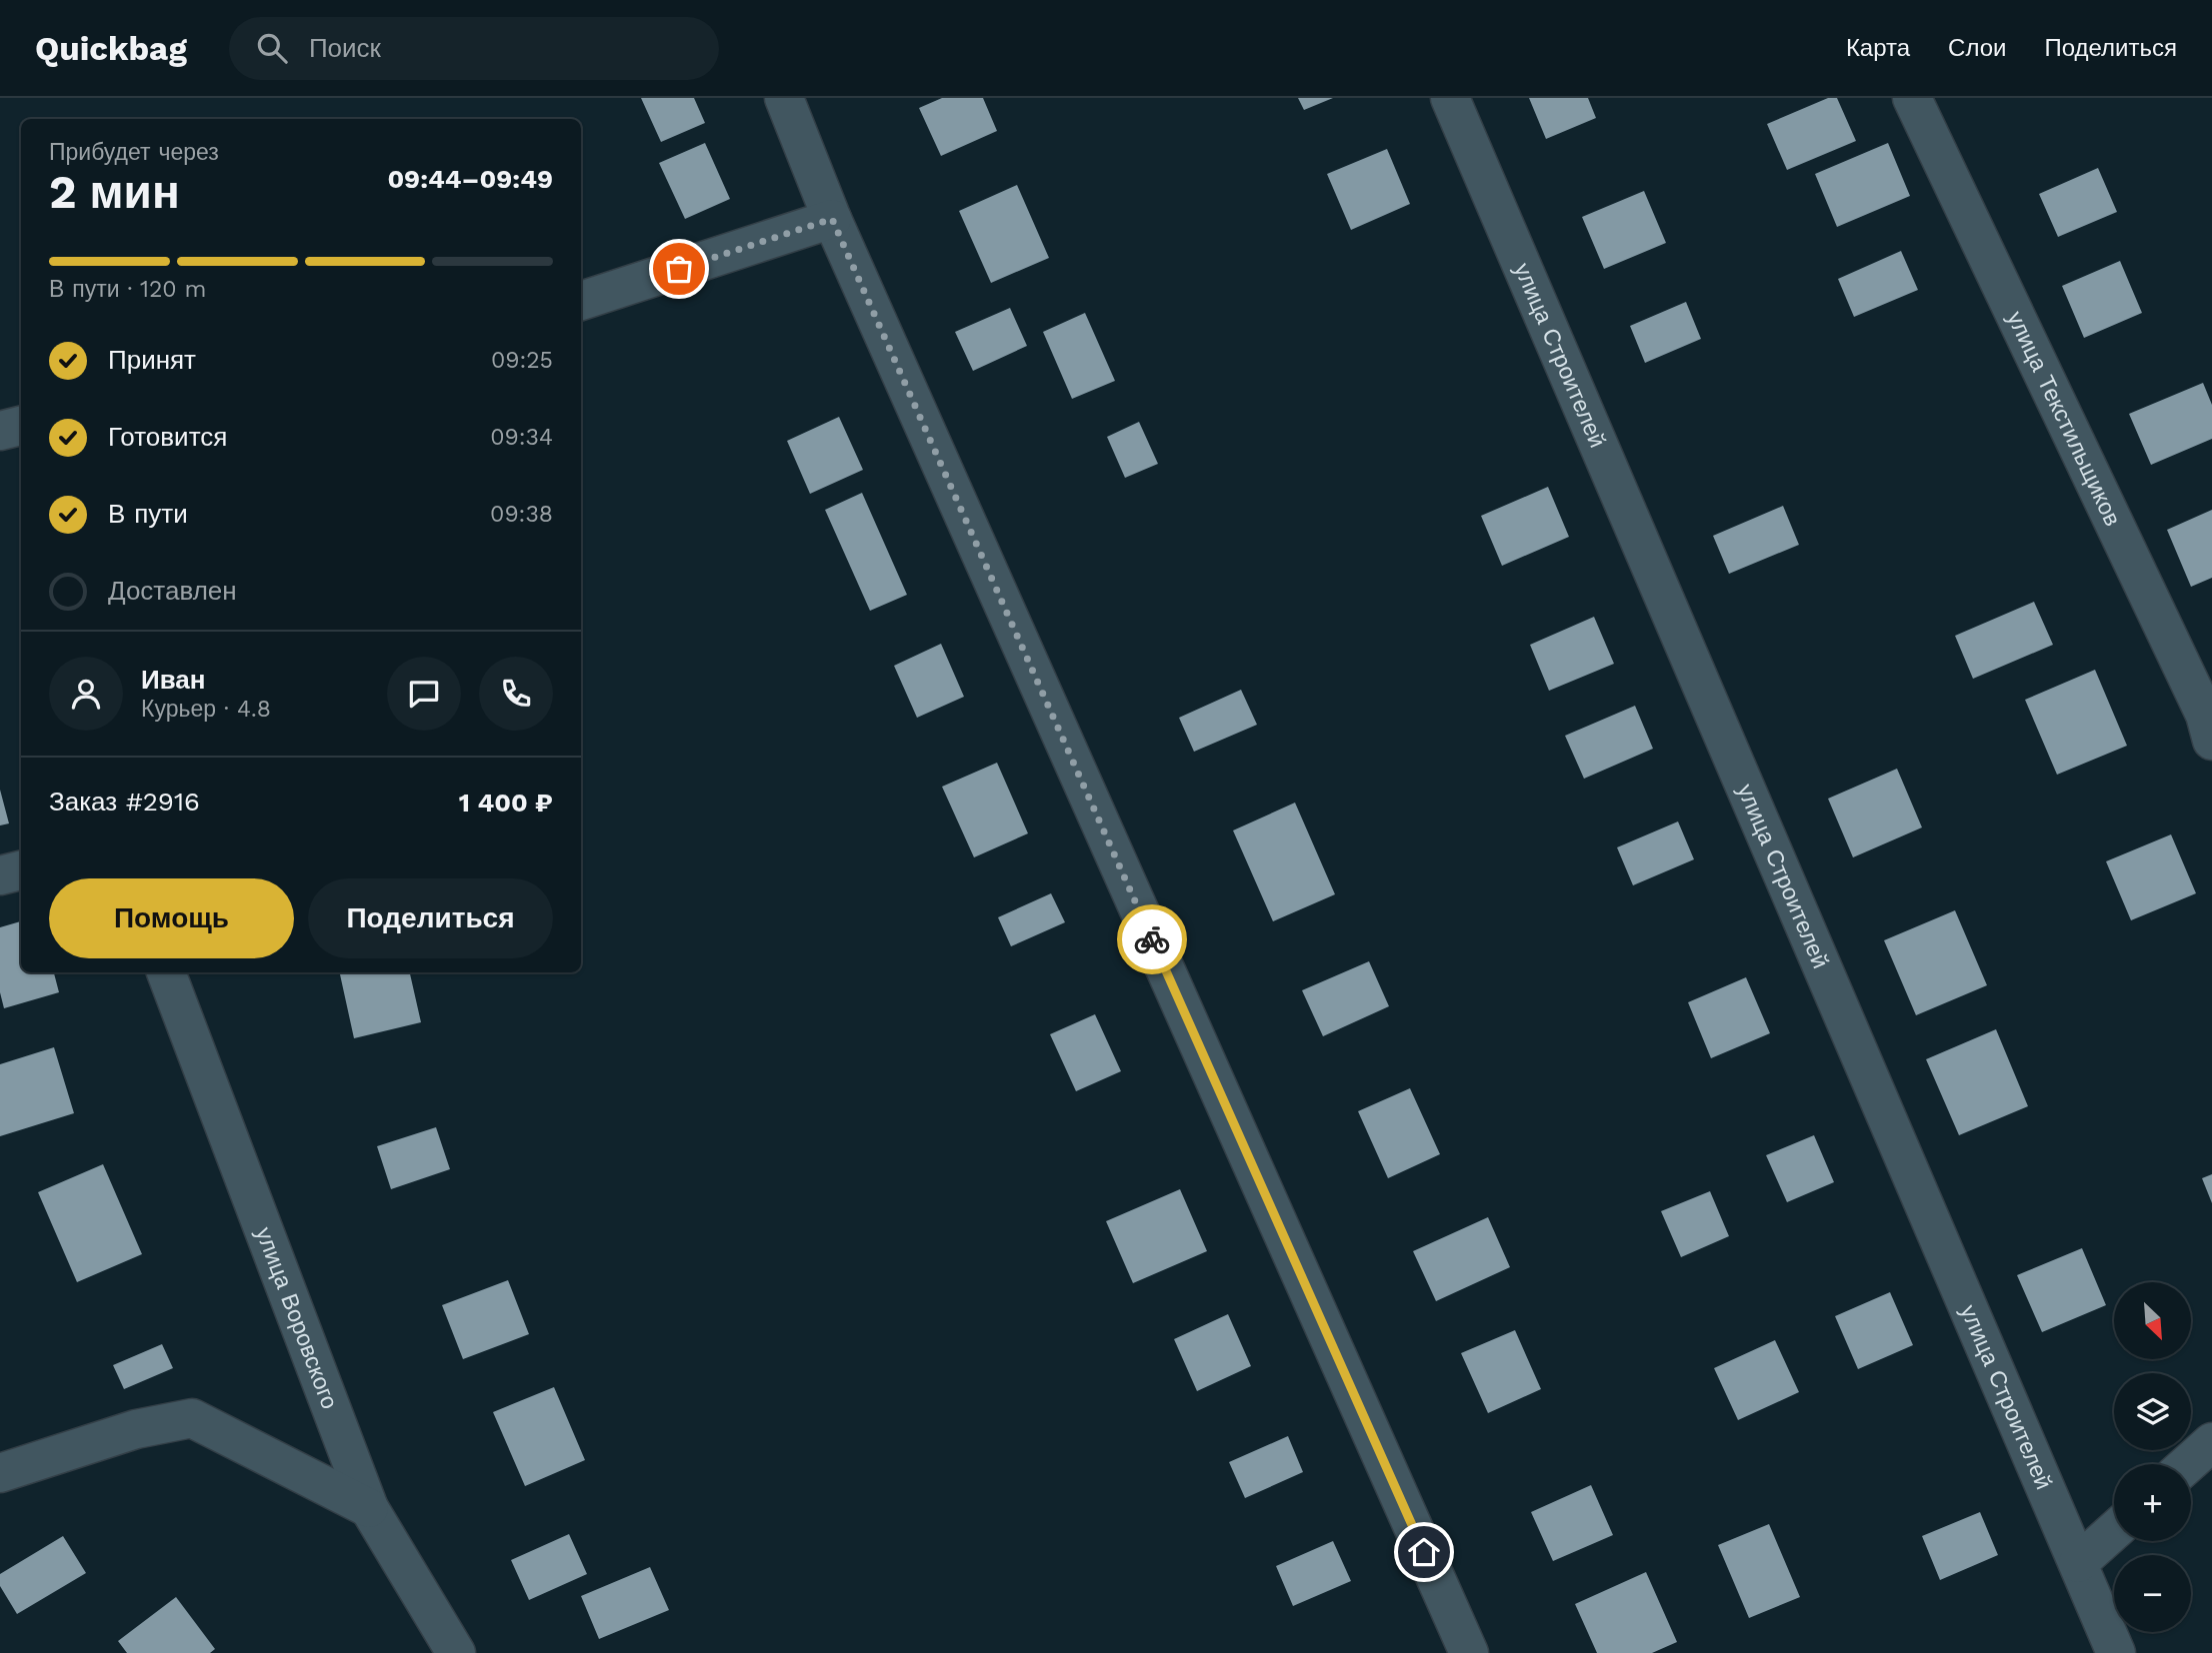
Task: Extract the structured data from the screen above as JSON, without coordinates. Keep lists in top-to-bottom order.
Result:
{
  "streets": {
    "street": ["улица Строителей", "улица Текстильщиков", "улица Воровского"]
  },
  "north": "bottom right",
  "page": {
    "header": "Quickbag",
    "search": "Поиск",
    "nav": ["Карта", "Слои", "Поделиться"],
    "heading": ["2 мин", "Прибудет через", "09:44–09:49"],
    "panel": [
      "Иван",
      "Курьер · 4.8",
      "Заказ #2916",
      "1 400 ₽"
    ],
    "bar": "В пути · 120 m",
    "list": [
      ["Принят", "09:25"],
      ["Готовится", "09:34"],
      ["В пути", "09:38"],
      "Доставлен"
    ],
    "buttons": ["Помощь", "Поделиться"],
    "map_buttons": ["+", "−"]
  }
}
